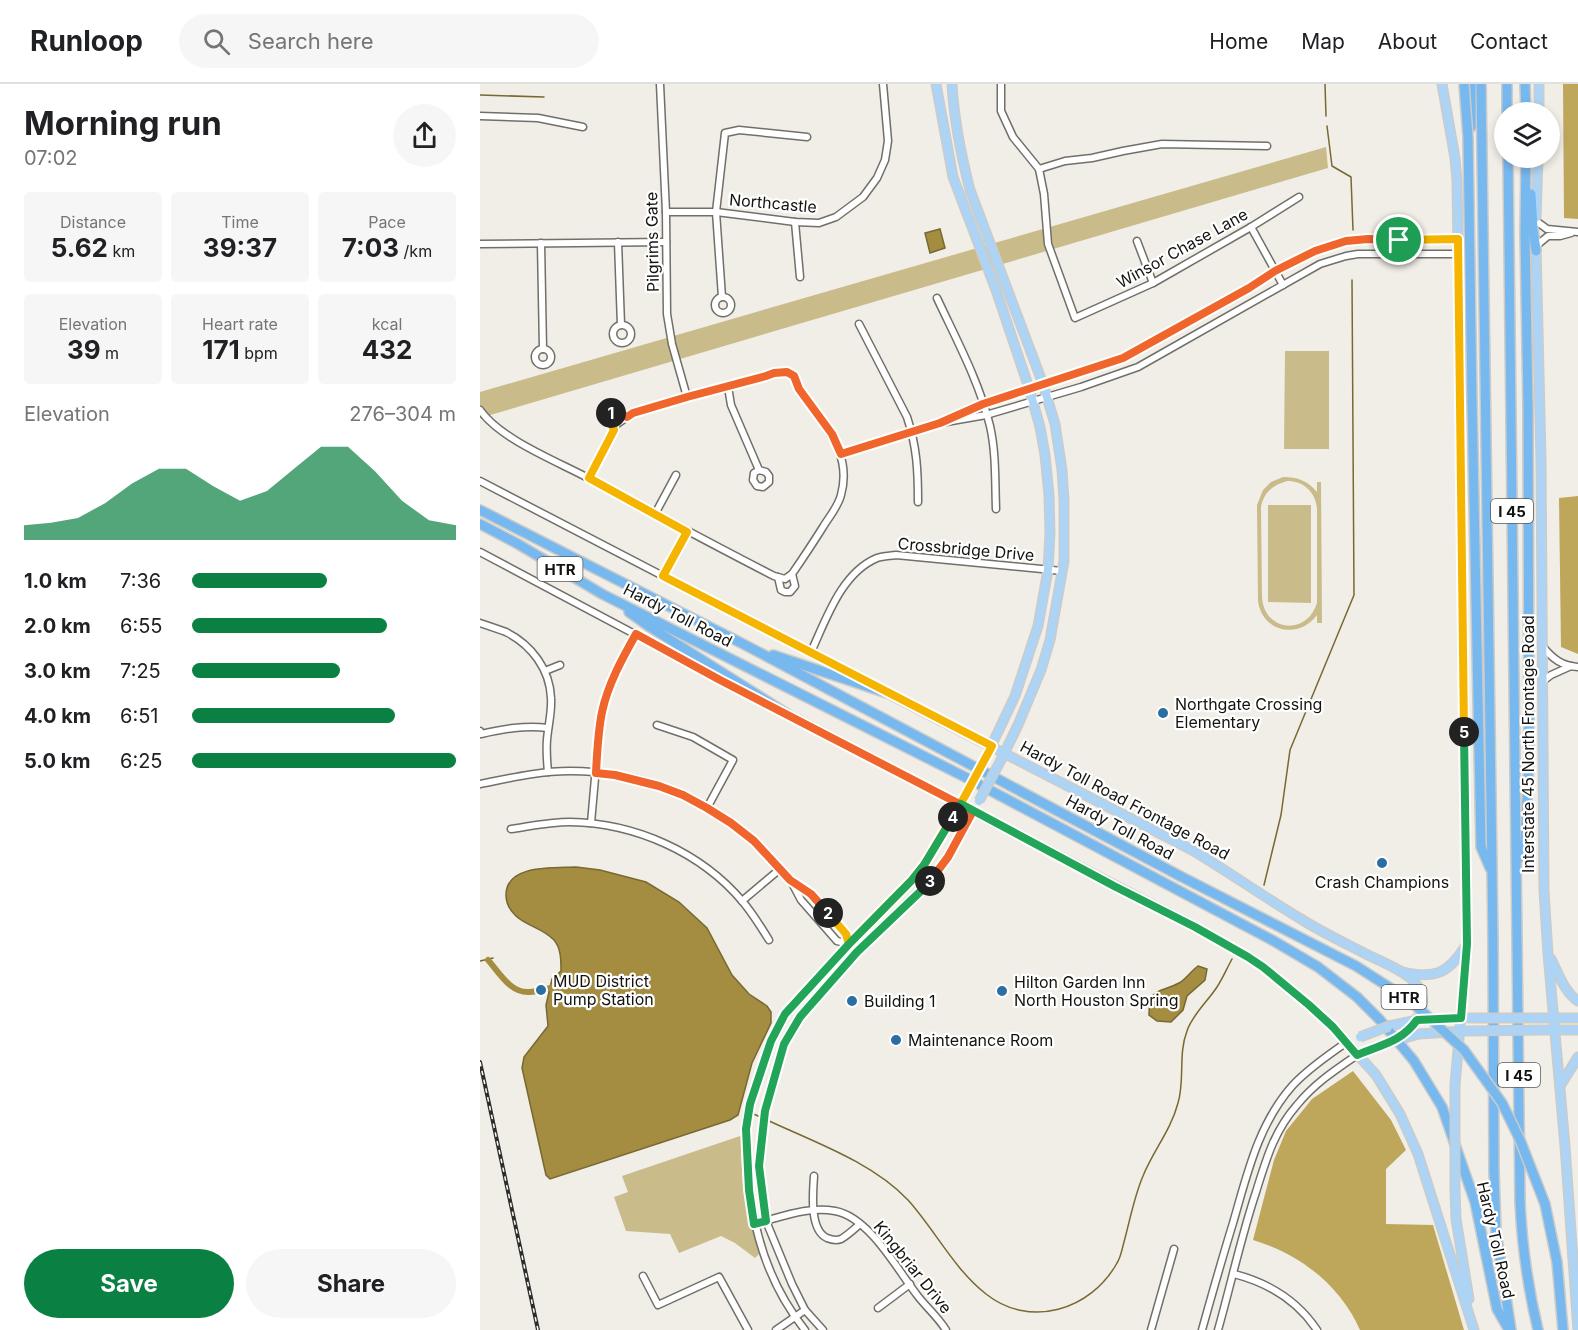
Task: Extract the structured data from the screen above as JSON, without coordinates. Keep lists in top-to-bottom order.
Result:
{
  "streets": {
    "highway": ["I 45", "HTR", "Hardy Toll Road"],
    "main road": ["Interstate 45 North Frontage Road", "Hardy Toll Road Frontage Road"],
    "street": [
      "Northcastle",
      "Pilgrims Gate",
      "Winsor Chase Lane",
      "Crossbridge Drive",
      "Kingbriar Drive"
    ]
  },
  "crossings": [
    ["Northcastle", "Pilgrims Gate"],
    ["I 45", "Hardy Toll Road"],
    ["Crossbridge Drive", "Hardy Toll Road Frontage Road"]
  ],
  "places": [
    "Northgate Crossing Elementary",
    "Crash Champions",
    "MUD District Pump Station",
    "Hilton Garden Inn North Houston Spring",
    "Building 1",
    "Maintenance Room"
  ],
  "page": {
    "header": "Runloop",
    "search": "Search here",
    "nav": [
      "Home",
      "Map",
      "About",
      "Contact"
    ],
    "heading": ["Morning run", "07:02"],
    "stats": [
      ["Distance", "5.62 km"],
      ["Time", "39:37"],
      ["Pace", "7:03 /km"],
      ["Elevation", "39 m"],
      ["Heart rate", "171 bpm"],
      ["kcal", "432"]
    ],
    "chart": ["Elevation", "276–304 m"],
    "pins": [
      "1",
      "5",
      "4",
      "3",
      "2"
    ],
    "list": [
      {
        "name": "1.0 km",
        "note": "7:36"
      },
      {
        "name": "2.0 km",
        "note": "6:55"
      },
      {
        "name": "3.0 km",
        "note": "7:25"
      },
      {
        "name": "4.0 km",
        "note": "6:51"
      },
      {
        "name": "5.0 km",
        "note": "6:25"
      }
    ],
    "buttons": ["Save", "Share"]
  }
}
